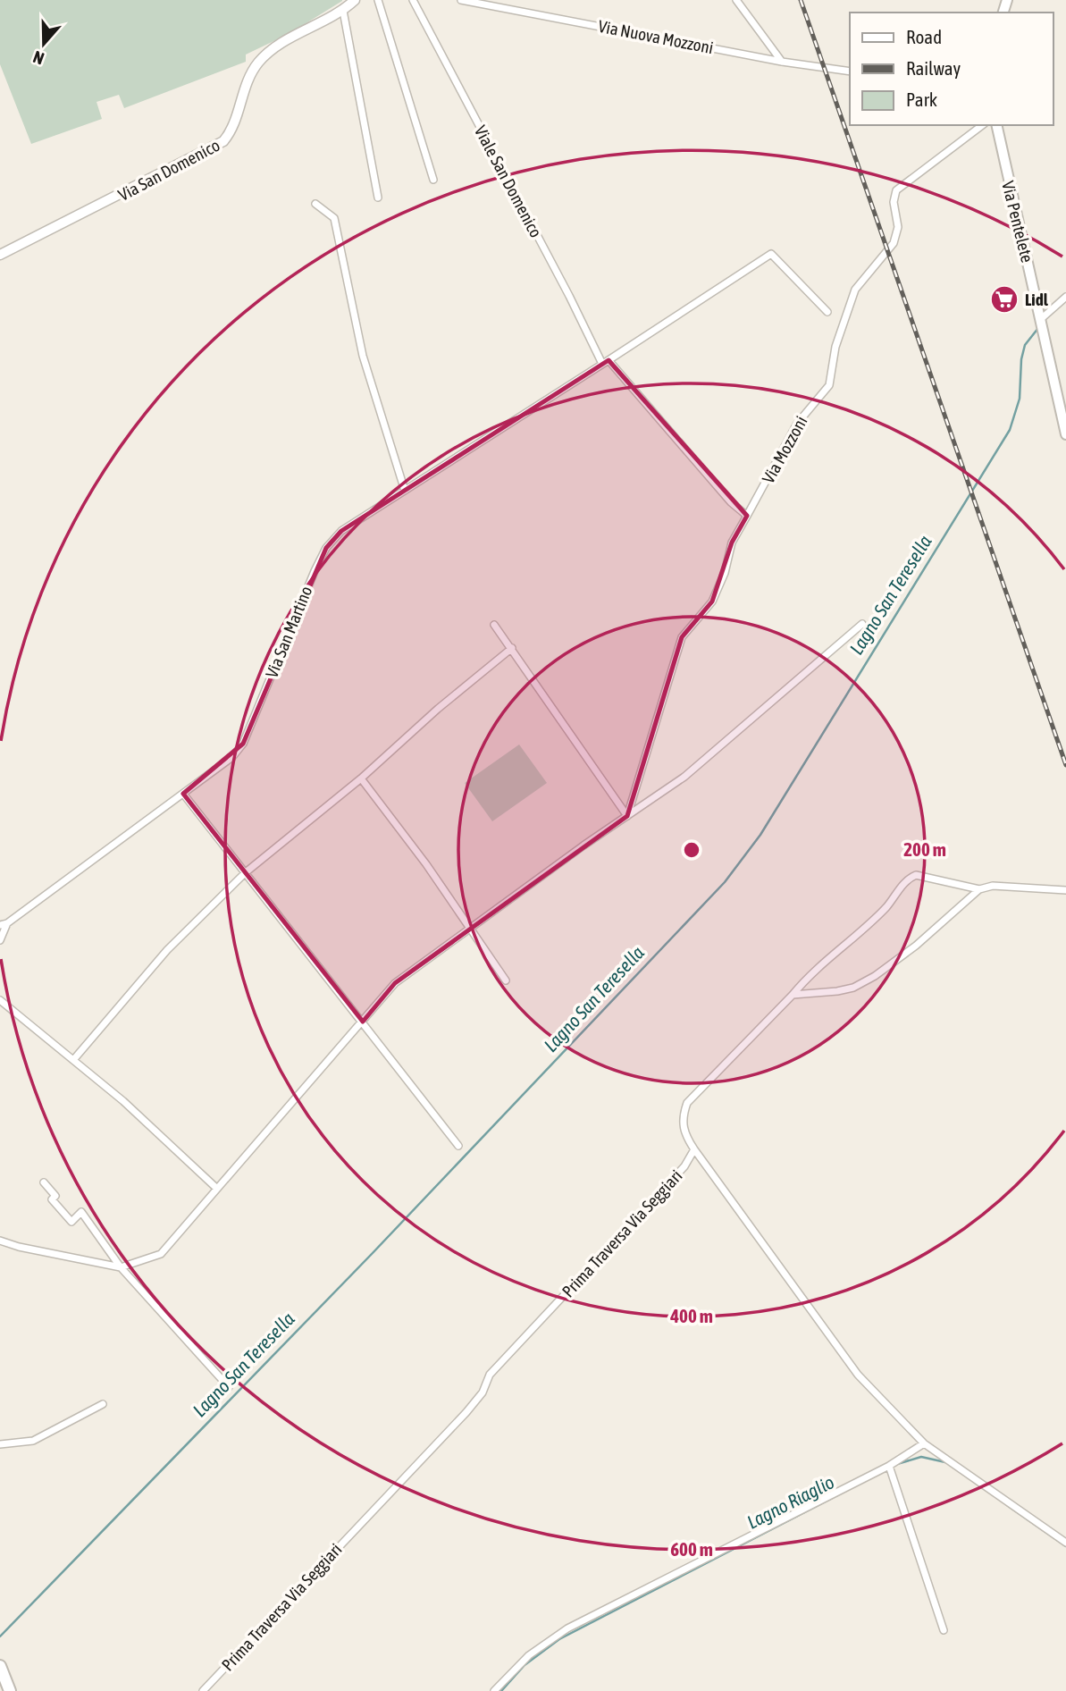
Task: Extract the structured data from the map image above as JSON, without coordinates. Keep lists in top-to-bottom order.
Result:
{
  "streets": {
    "main road": ["Via Pentelete"],
    "street": [
      "Via Nuova Mozzoni",
      "Via San Domenico",
      "Viale San Domenico",
      "Via Mozzoni",
      "Via San Martino",
      "Prima Traversa Via Seggiari"
    ]
  },
  "crossings": [
    ["Viale San Domenico", "Via San Martino"]
  ],
  "water": ["Lagno San Teresella", "Lagno Riaglio"],
  "places": {
    "supermarket": ["Lidl"]
  },
  "legend": ["Road", "Railway", "Park"],
  "north": "bottom",
  "rings": ["200 m", "400 m", "600 m"]
}
